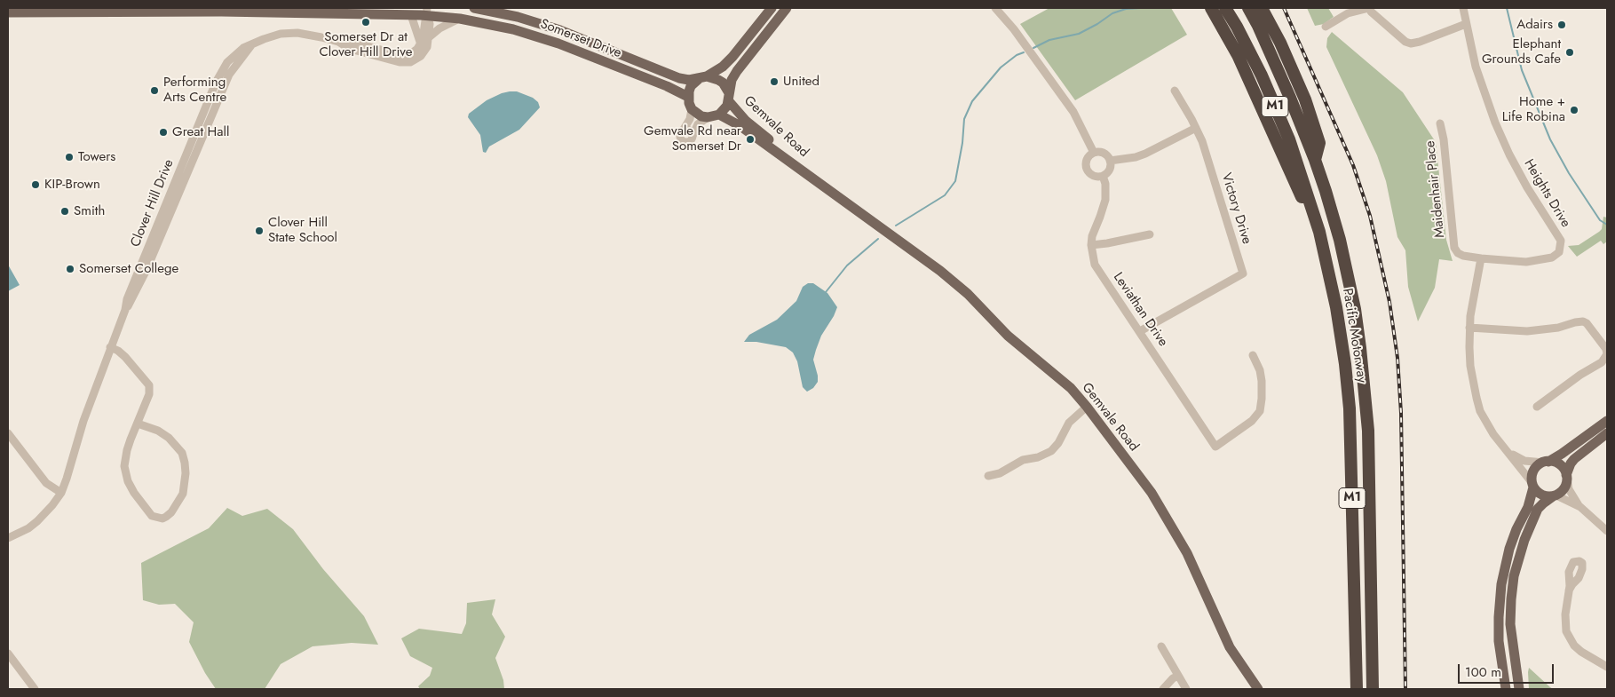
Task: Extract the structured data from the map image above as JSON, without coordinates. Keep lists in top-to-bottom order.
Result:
{
  "streets": {
    "highway": ["M1", "Pacific Motorway"],
    "main road": ["Somerset Drive", "Gemvale Road"],
    "street": [
      "Maidenhair Place",
      "Heights Drive",
      "Clover Hill Drive",
      "Victory Drive",
      "Leviathan Drive"
    ]
  },
  "crossings": [
    ["Somerset Drive", "Gemvale Road"],
    ["Somerset Drive", "Clover Hill Drive"],
    ["Maidenhair Place", "Heights Drive"],
    ["Victory Drive", "Leviathan Drive"]
  ],
  "places": [
    "Somerset Dr at Clover Hill Drive",
    "Adairs",
    "Elephant Grounds Cafe",
    "United",
    "Performing Arts Centre",
    "Home + Life Robina",
    "Great Hall",
    "Gemvale Rd near Somerset Dr",
    "Towers",
    "KIP-Brown",
    "Smith",
    "Clover Hill State School",
    "Somerset College"
  ],
  "scale_bar": "100 m"
}
